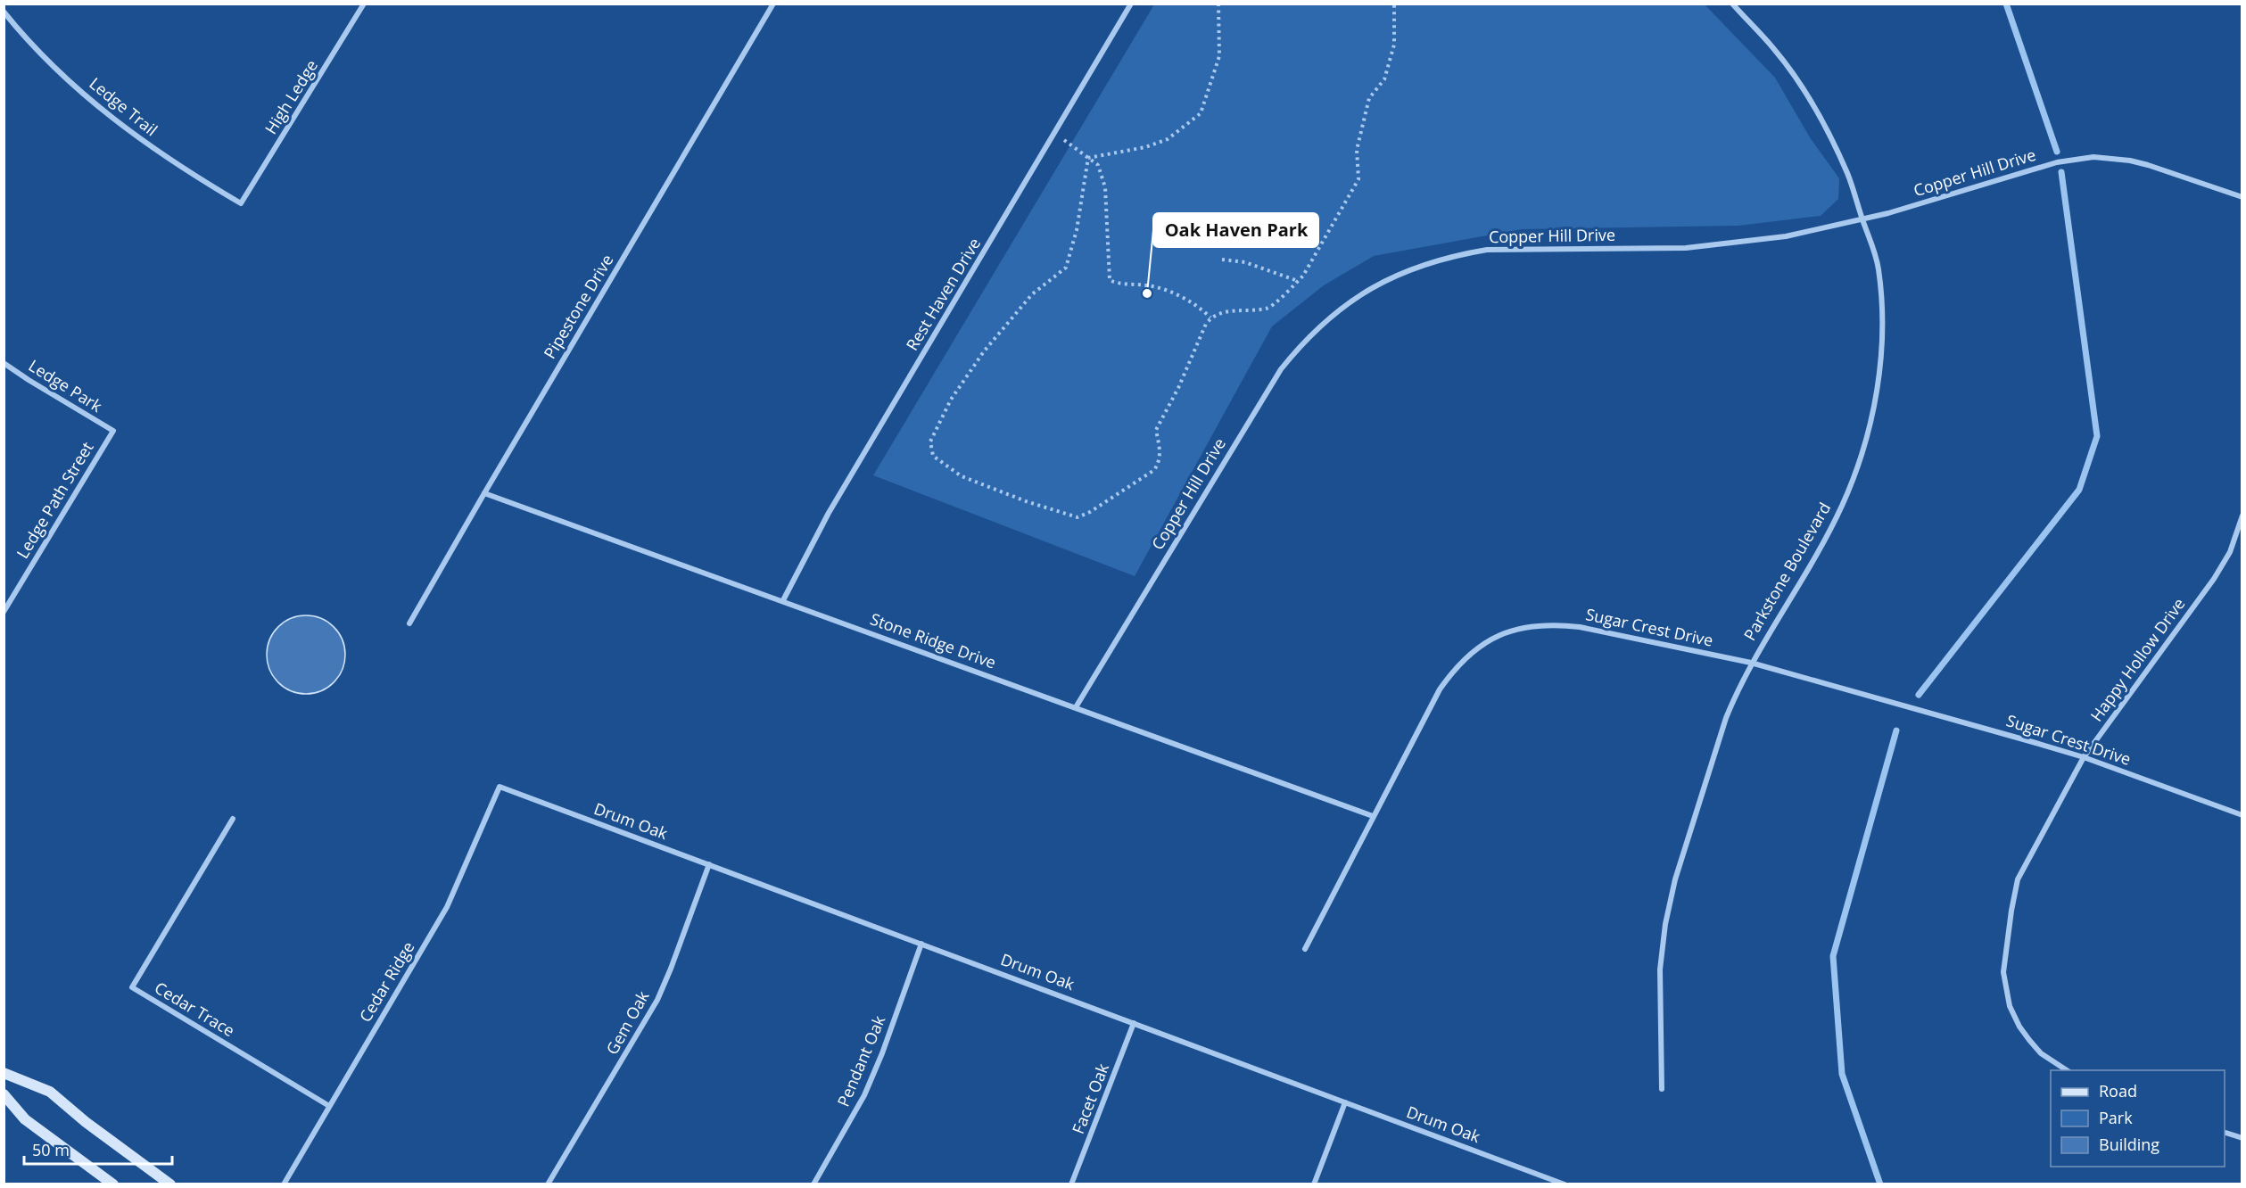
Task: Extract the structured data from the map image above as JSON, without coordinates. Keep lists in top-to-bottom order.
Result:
{
  "streets": {
    "street": [
      "High Ledge",
      "Ledge Trail",
      "Copper Hill Drive",
      "Rest Haven Drive",
      "Pipestone Drive",
      "Ledge Park",
      "Ledge Path Street",
      "Parkstone Boulevard",
      "Sugar Crest Drive",
      "Stone Ridge Drive",
      "Happy Hollow Drive",
      "Drum Oak",
      "Cedar Ridge",
      "Cedar Trace",
      "Gem Oak",
      "Pendant Oak",
      "Facet Oak"
    ]
  },
  "crossings": [
    ["High Ledge", "Ledge Trail"],
    ["Copper Hill Drive", "Parkstone Boulevard"],
    ["Copper Hill Drive", "Stone Ridge Drive"],
    ["Rest Haven Drive", "Stone Ridge Drive"],
    ["Pipestone Drive", "Stone Ridge Drive"],
    ["Ledge Park", "Ledge Path Street"],
    ["Parkstone Boulevard", "Sugar Crest Drive"],
    ["Sugar Crest Drive", "Stone Ridge Drive"],
    ["Sugar Crest Drive", "Happy Hollow Drive"],
    ["Drum Oak", "Cedar Ridge"],
    ["Drum Oak", "Gem Oak"],
    ["Drum Oak", "Pendant Oak"],
    ["Drum Oak", "Facet Oak"],
    ["Cedar Ridge", "Cedar Trace"]
  ],
  "places": ["Oak Haven Park"],
  "legend": ["Road", "Park", "Building"],
  "scale_bar": "50 m"
}
